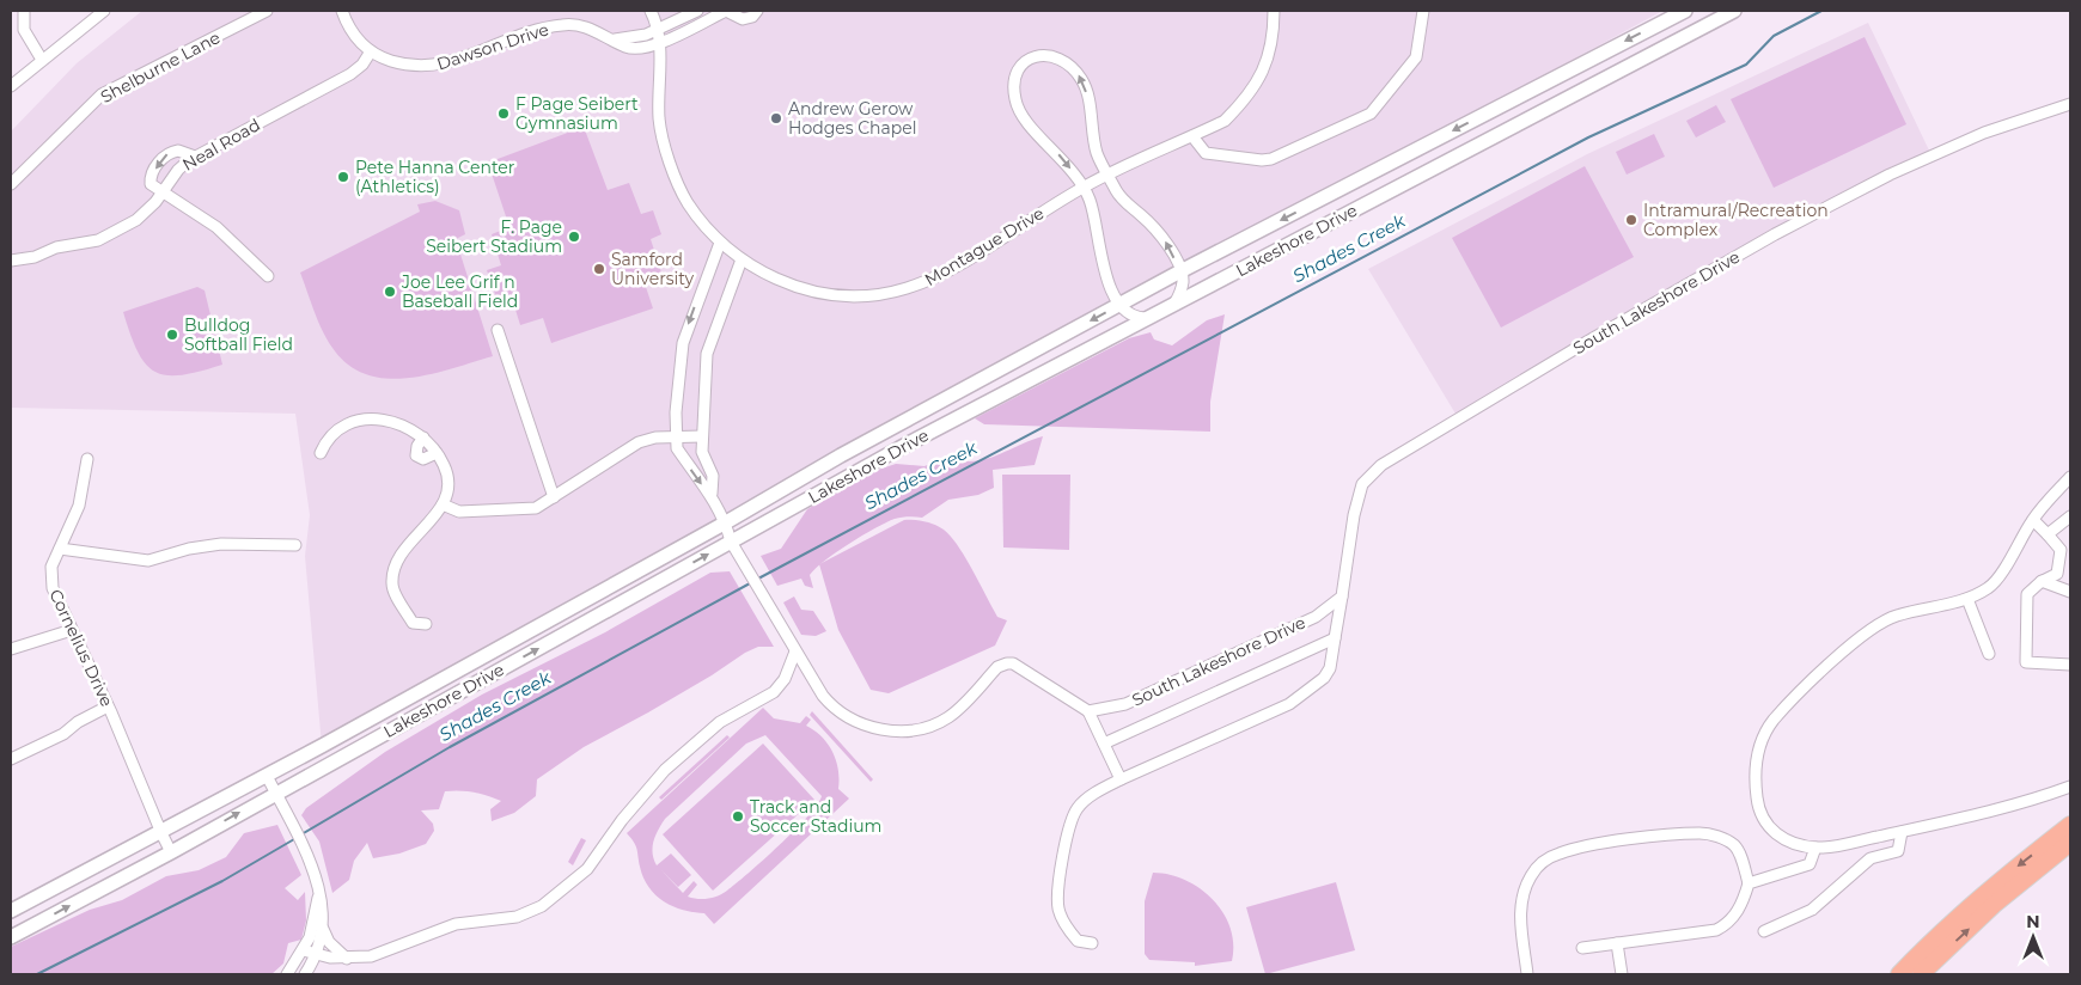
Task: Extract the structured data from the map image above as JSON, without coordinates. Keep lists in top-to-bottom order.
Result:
{
  "streets": {
    "main road": ["Lakeshore Drive"],
    "street": [
      "Dawson Drive",
      "Shelburne Lane",
      "Neal Road",
      "Montague Drive",
      "South Lakeshore Drive",
      "Cornelius Drive"
    ]
  },
  "crossings": [
    ["Dawson Drive", "Neal Road"],
    ["Dawson Drive", "Montague Drive"],
    ["Lakeshore Drive", "Cornelius Drive"]
  ],
  "water": ["Shades Creek"],
  "places": [
    "F Page Seibert Gymnasium",
    "Andrew Gerow Hodges Chapel",
    "Pete Hanna Center (Athletics)",
    "Intramural/Recreation Complex",
    "F. Page Seibert Stadium",
    "Samford University",
    "Joe Lee Grif n Baseball Field",
    "Bulldog Softball Field",
    "Track and Soccer Stadium"
  ],
  "north": "top"
}
